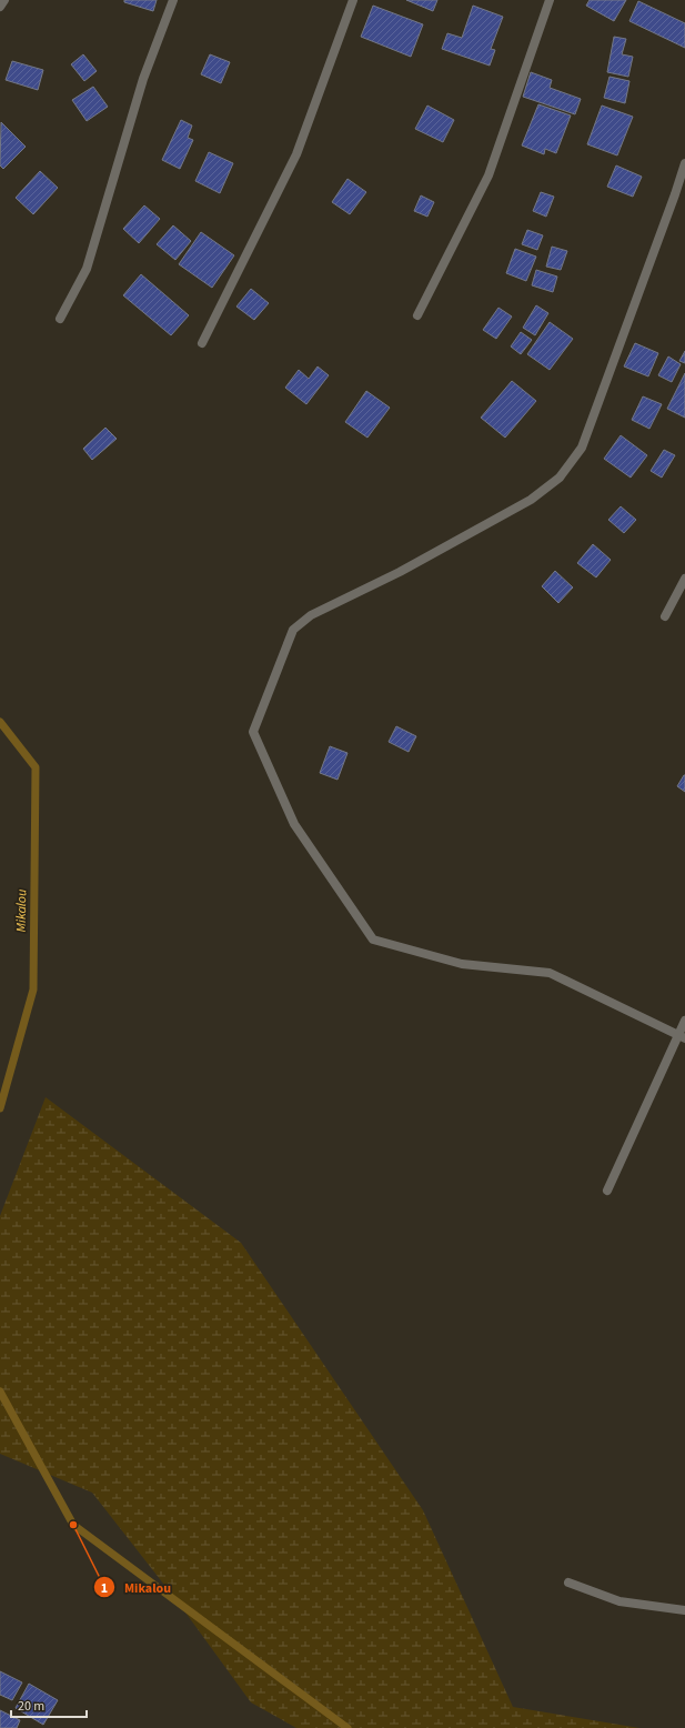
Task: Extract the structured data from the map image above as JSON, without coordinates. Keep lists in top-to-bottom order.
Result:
{
  "water": ["Mikalou"],
  "places": ["Mikalou"],
  "scale_bar": "20 m"
}
